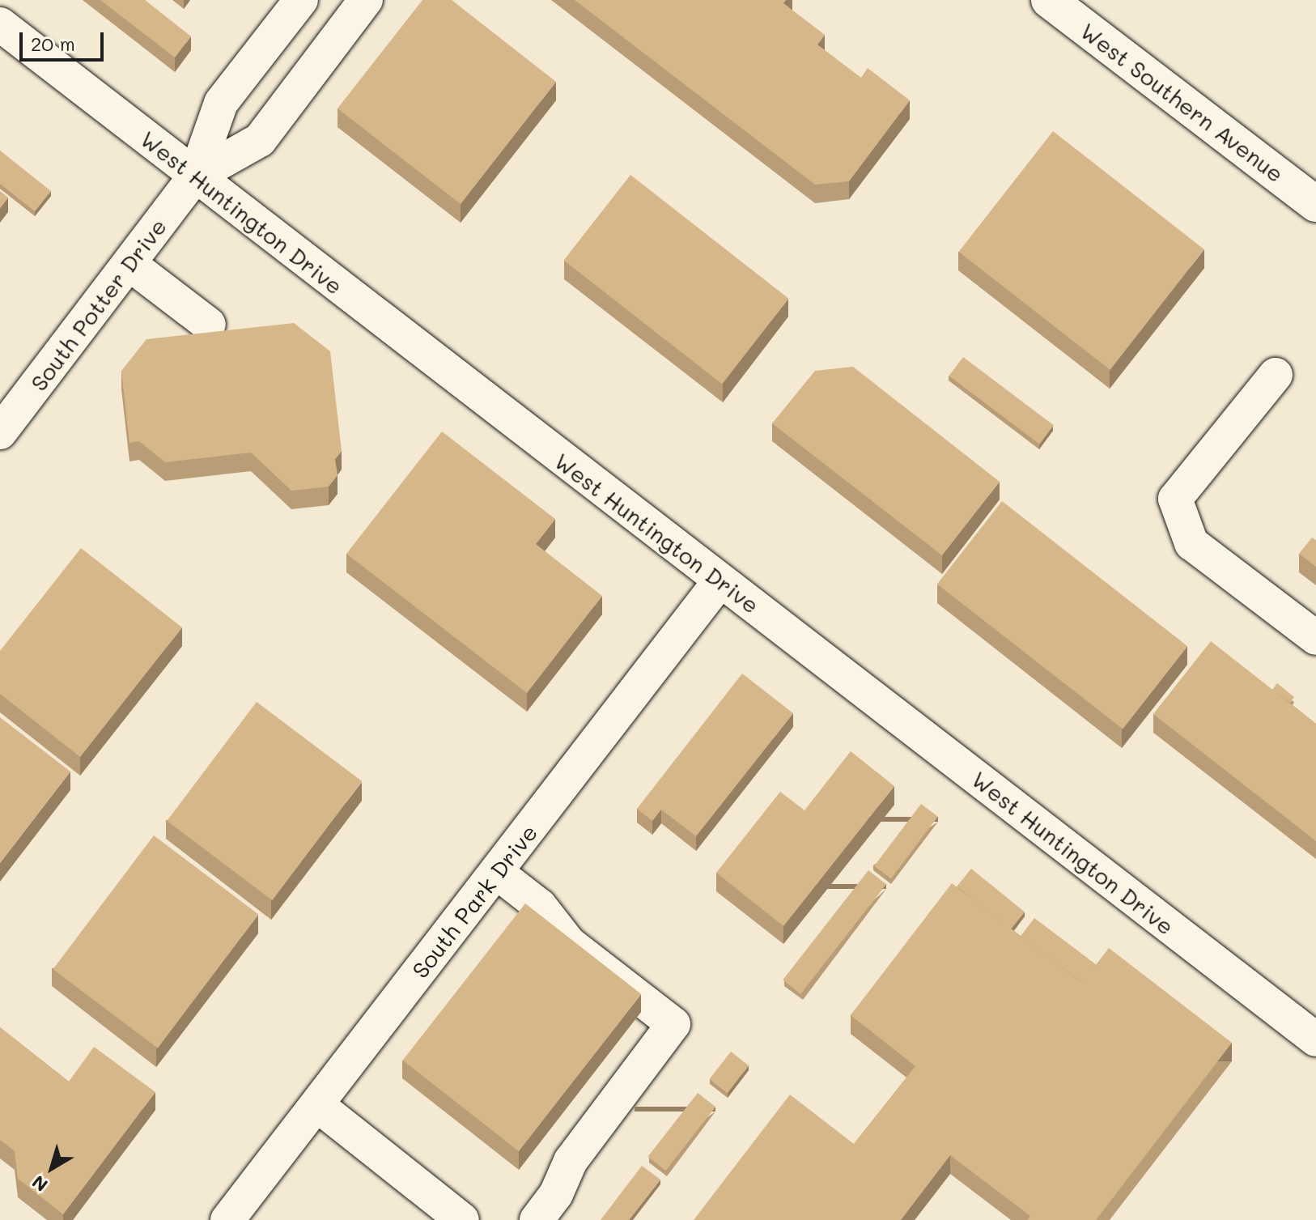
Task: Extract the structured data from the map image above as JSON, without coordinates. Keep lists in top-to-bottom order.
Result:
{
  "streets": {
    "main road": ["West Southern Avenue"],
    "street": ["West Huntington Drive", "South Potter Drive", "South Park Drive"]
  },
  "crossings": [
    ["West Huntington Drive", "South Potter Drive"],
    ["West Huntington Drive", "South Park Drive"]
  ],
  "scale_bar": "20 m",
  "north": "bottom left"
}
